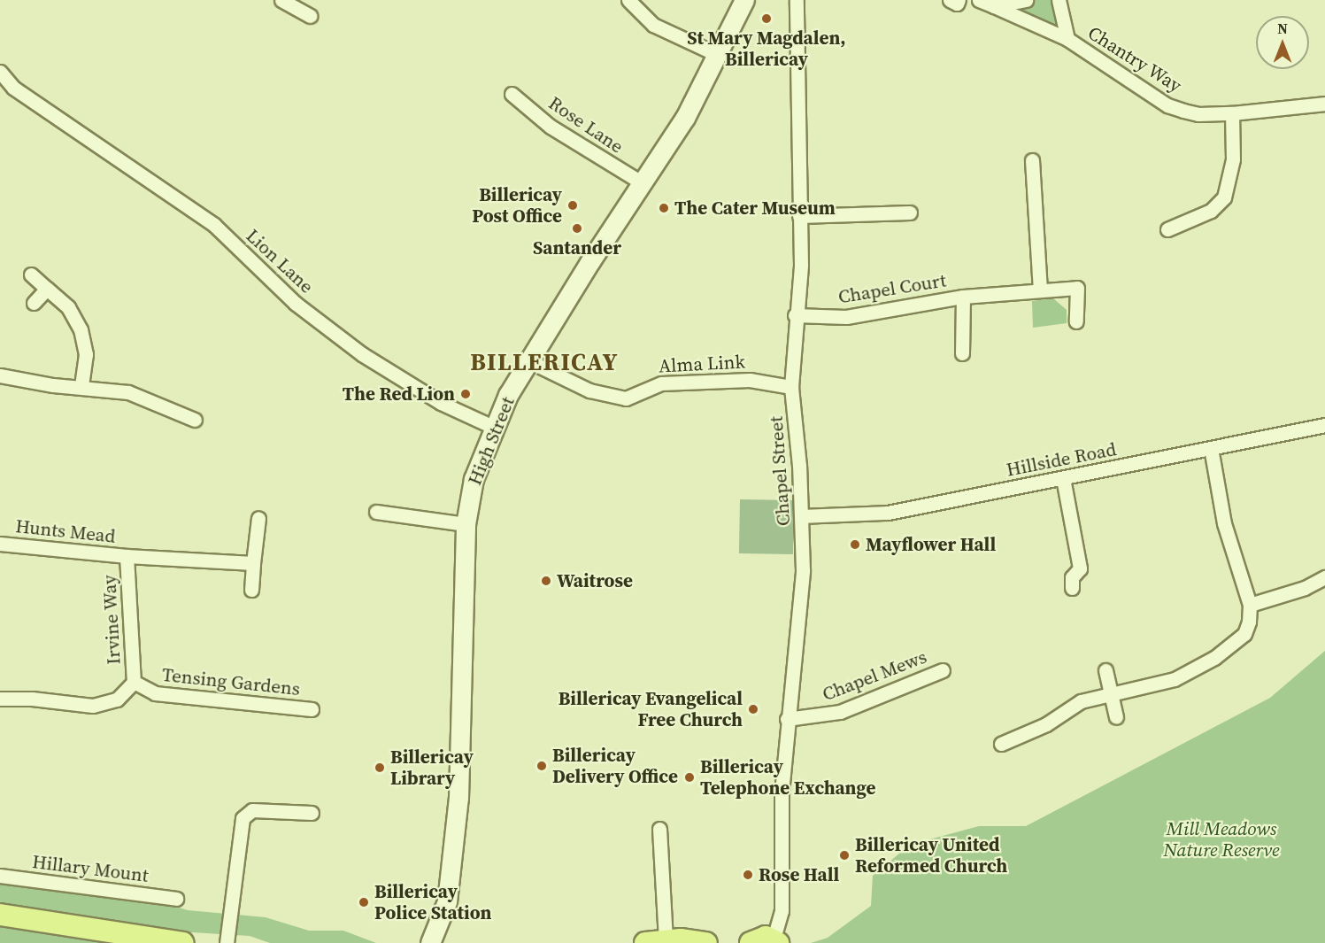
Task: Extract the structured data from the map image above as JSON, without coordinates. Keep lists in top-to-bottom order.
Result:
{
  "streets": {
    "main road": ["High Street"],
    "street": [
      "Chantry Way",
      "Rose Lane",
      "Lion Lane",
      "Chapel Court",
      "Alma Link",
      "Hillside Road",
      "Chapel Street",
      "Hunts Mead",
      "Irvine Way",
      "Chapel Mews",
      "Tensing Gardens",
      "Hillary Mount"
    ]
  },
  "crossings": [
    ["Rose Lane", "High Street"],
    ["Lion Lane", "High Street"],
    ["Chapel Court", "Chapel Street"],
    ["Alma Link", "High Street"],
    ["Alma Link", "Chapel Street"],
    ["Hillside Road", "Chapel Street"],
    ["Chapel Street", "Chapel Mews"],
    ["Hunts Mead", "Irvine Way"],
    ["Irvine Way", "Tensing Gardens"]
  ],
  "districts": ["BILLERICAY"],
  "parks": ["Mill Meadows Nature Reserve"],
  "places": [
    "St Mary Magdalen, Billericay",
    "Billericay Post Office",
    "The Cater Museum",
    "Santander",
    "The Red Lion",
    "Mayflower Hall",
    "Waitrose",
    "Billericay Evangelical Free Church",
    "Billericay Delivery Office",
    "Billericay Library",
    "Billericay Telephone Exchange",
    "Billericay United Reformed Church",
    "Rose Hall",
    "Billericay Police Station"
  ],
  "north": "top"
}
